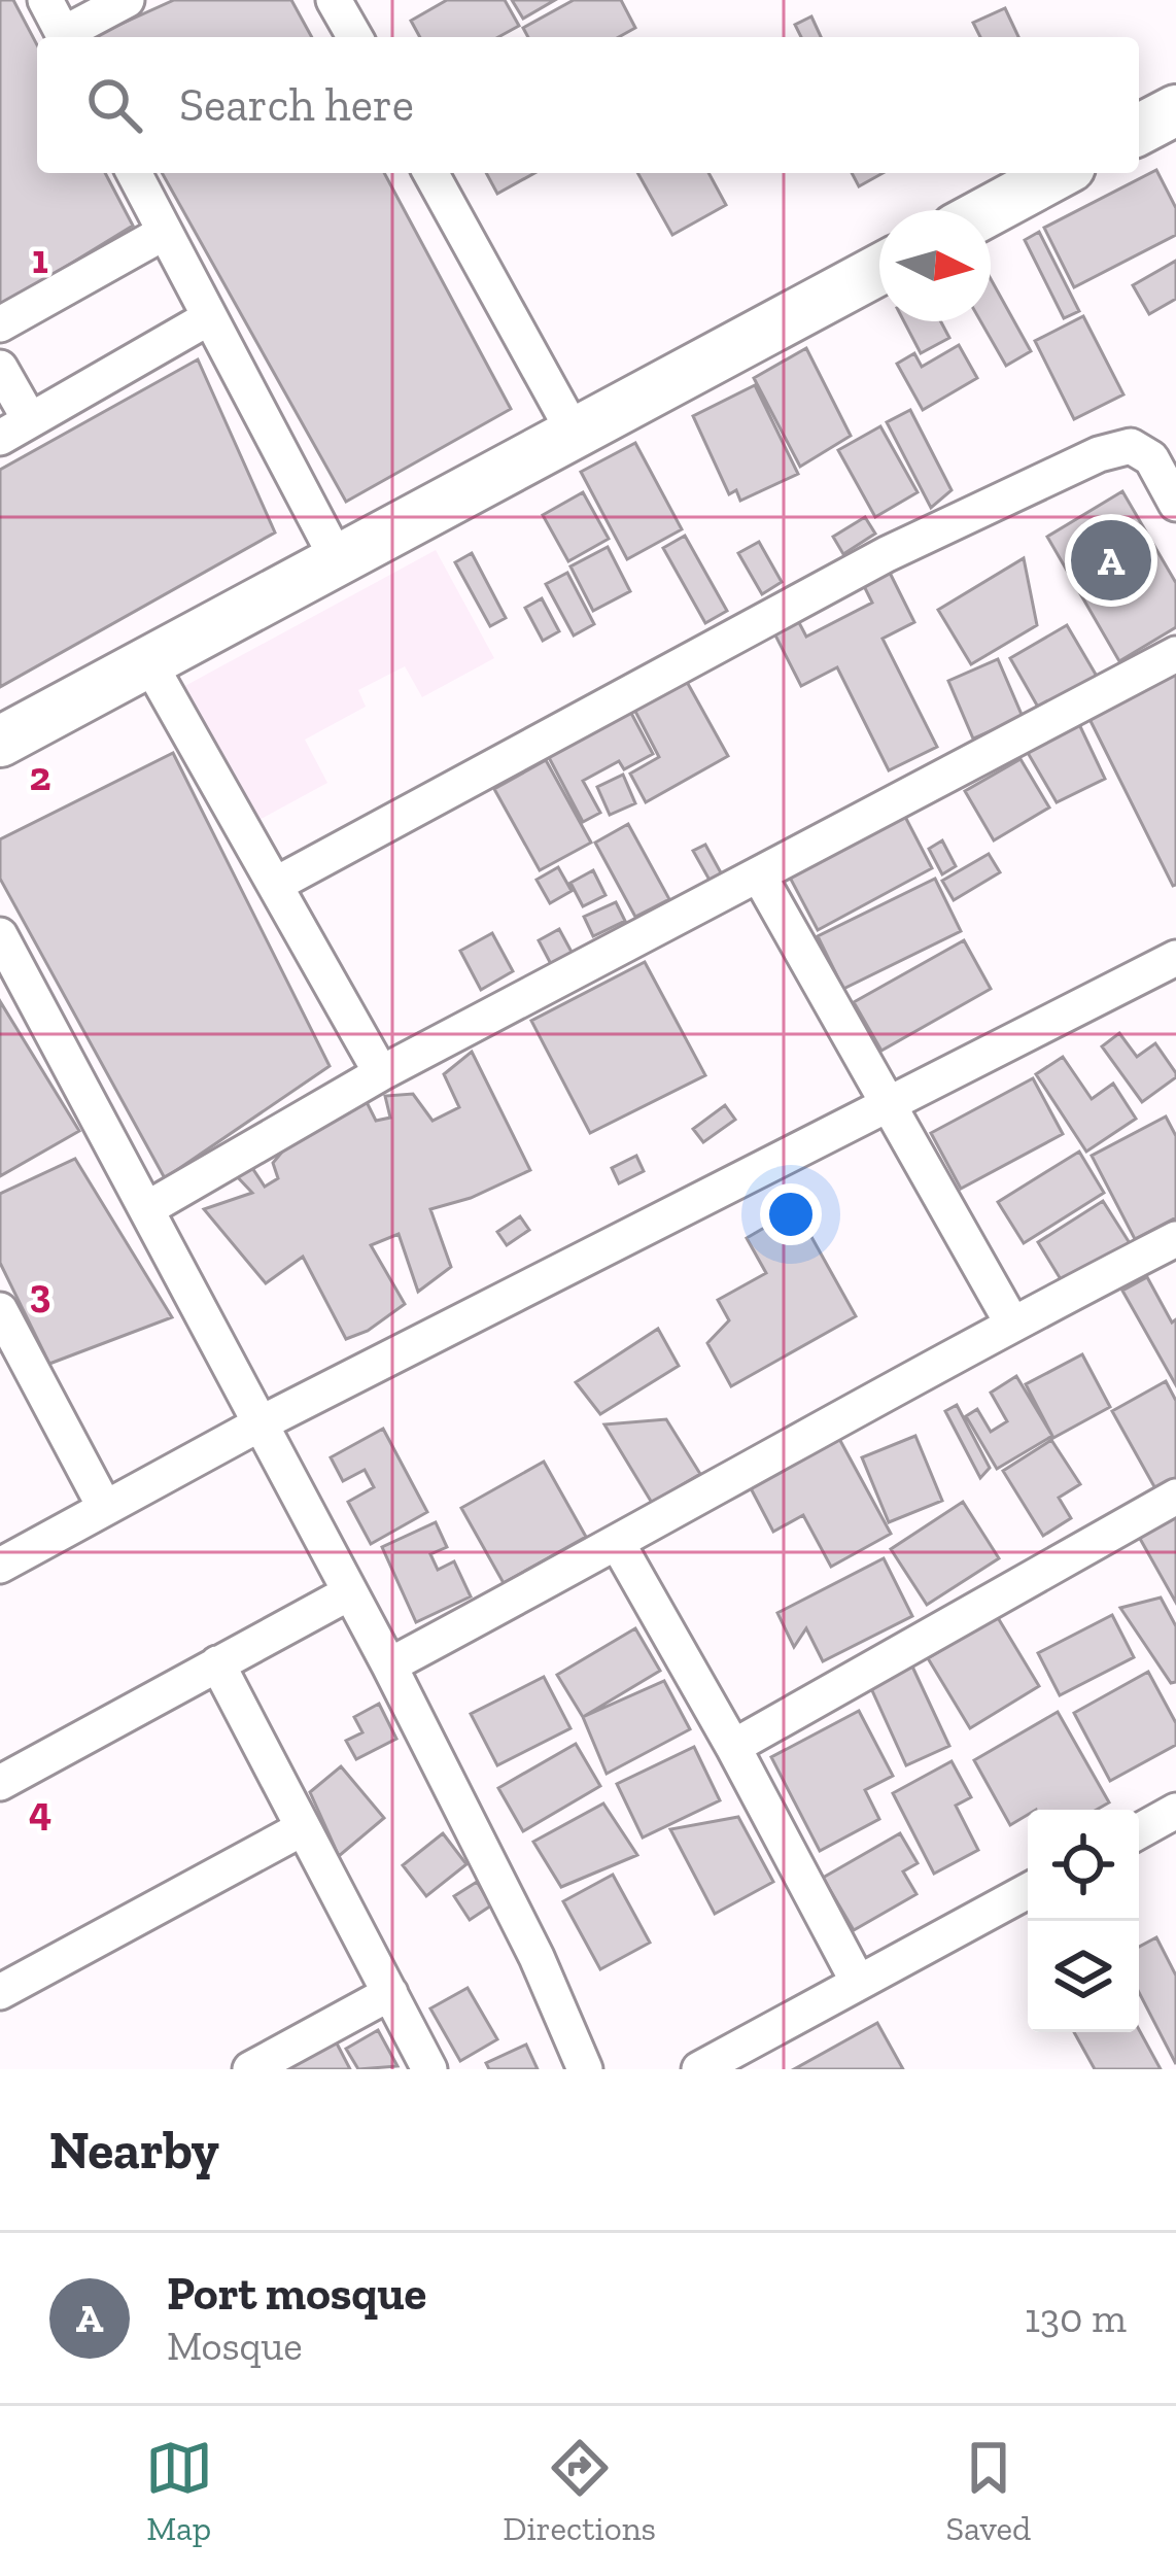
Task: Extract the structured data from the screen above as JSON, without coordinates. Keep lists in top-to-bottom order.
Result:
{
  "north": "right",
  "page": {
    "search": "Search here",
    "pins": "A",
    "heading": "Nearby",
    "list": [
      {
        "mark": "A",
        "name": "Port mosque",
        "note": "Mosque",
        "value": "130 m"
      }
    ],
    "nav": ["Map", "Directions", "Saved"]
  },
  "grid": {
    "rows": [
      "1",
      "2",
      "3",
      "4"
    ]
  }
}
